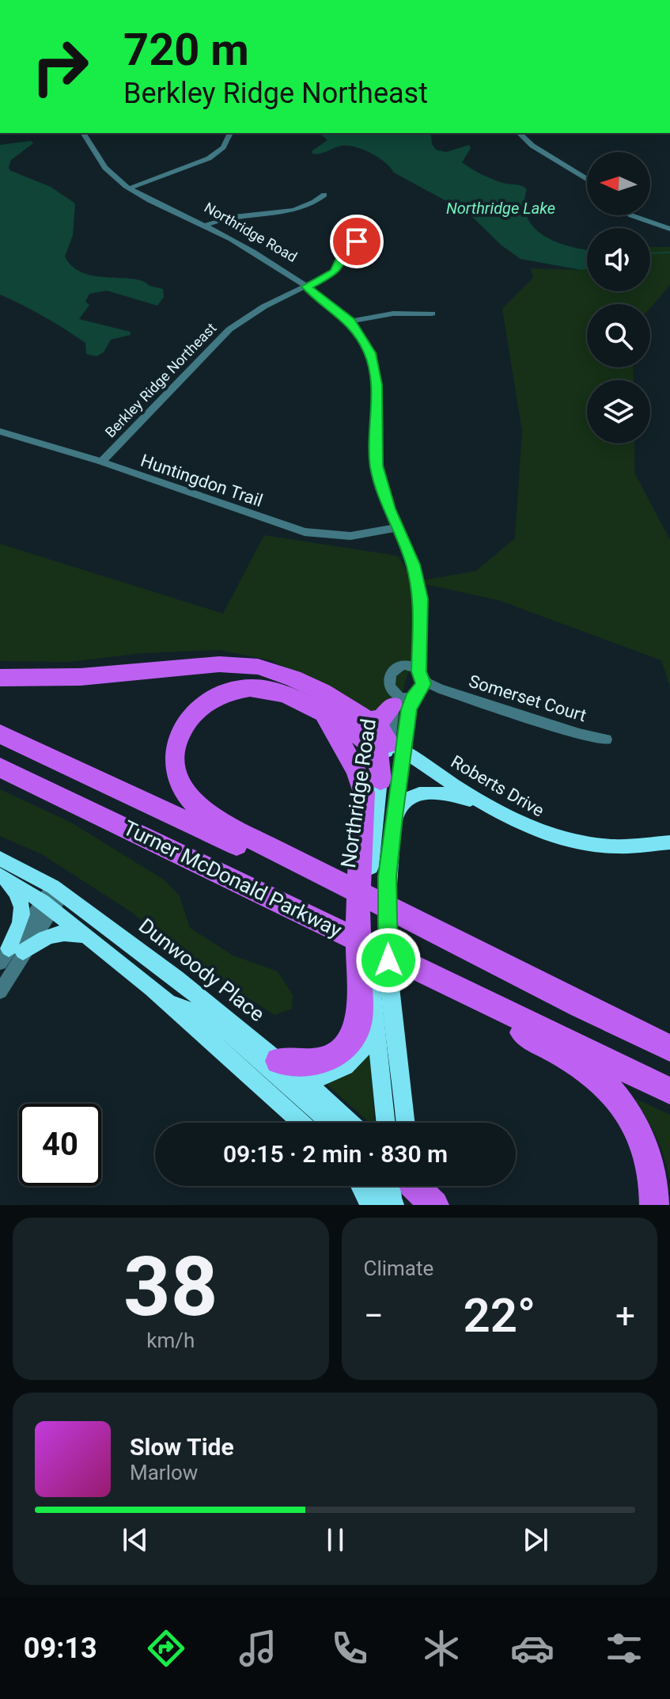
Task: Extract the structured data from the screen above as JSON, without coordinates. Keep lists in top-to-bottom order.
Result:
{
  "streets": {
    "highway": ["Turner McDonald Parkway"],
    "street": [
      "Northridge Road",
      "Berkley Ridge Northeast",
      "Huntingdon Trail",
      "Somerset Court",
      "Roberts Drive",
      "Dunwoody Place"
    ]
  },
  "crossings": [
    ["Northridge Road", "Berkley Ridge Northeast"],
    ["Northridge Road", "Huntingdon Trail"],
    ["Northridge Road", "Somerset Court"],
    ["Northridge Road", "Roberts Drive"],
    ["Berkley Ridge Northeast", "Huntingdon Trail"]
  ],
  "water": ["Northridge Lake"],
  "north": "left",
  "page": {
    "turn": ["720 m", "Berkley Ridge Northeast"],
    "limit": "40",
    "trip": "09:15 · 2 min · 830 m",
    "tile": [
      ["38", "km/h"],
      "Climate"
    ],
    "heat": ["−", "22°", "+"],
    "song": ["Slow Tide", "Marlow"],
    "tabs": "09:13"
  }
}
